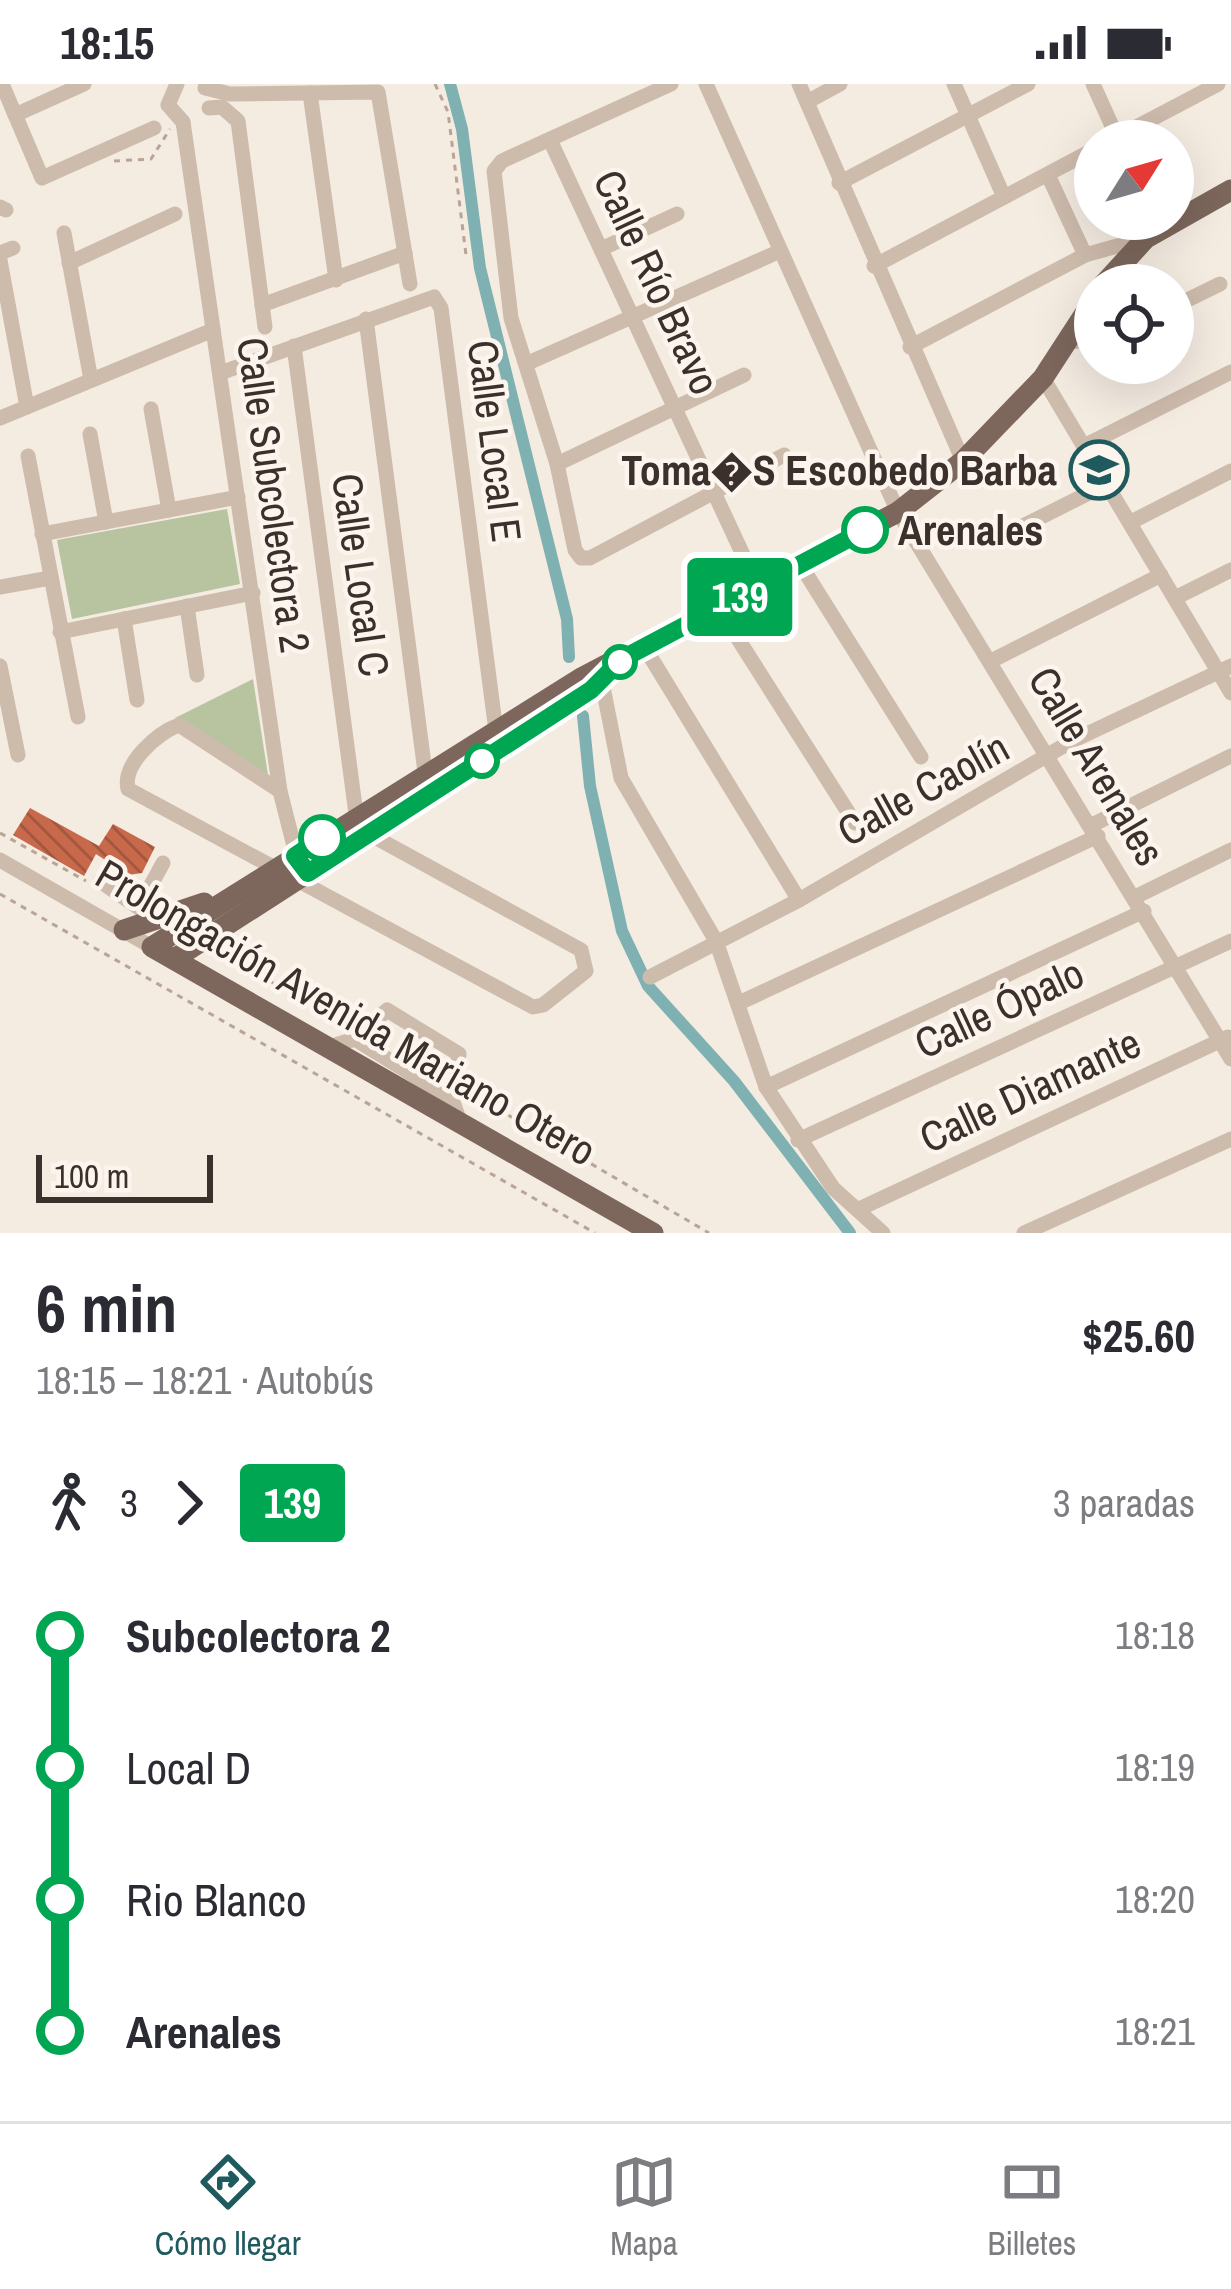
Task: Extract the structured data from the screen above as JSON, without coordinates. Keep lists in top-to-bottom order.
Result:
{
  "streets": {
    "main road": ["Prolongación Avenida Mariano Otero"],
    "street": [
      "Calle Río Bravo",
      "Calle Local E",
      "Calle Subcolectora 2",
      "Calle Local C",
      "Calle Arenales",
      "Calle Caolín",
      "Calle Ópalo",
      "Calle Diamante"
    ]
  },
  "crossings": [
    ["Calle Local E", "Calle Subcolectora 2"],
    ["Calle Local E", "Calle Local C"],
    ["Calle Arenales", "Calle Caolín"],
    ["Calle Arenales", "Calle Ópalo"],
    ["Calle Arenales", "Calle Diamante"]
  ],
  "places": {
    "school or university": ["Toma�S Escobedo Barba"],
    "other": ["Arenales"]
  },
  "lines": ["bus line 139"],
  "scale_bar": "100 m",
  "north": "top right",
  "page": {
    "status": "18:15",
    "on_map": "139",
    "scale": "100 m",
    "heading": ["6 min", "18:15 – 18:21 · Autobús", "$25.60"],
    "legs": ["3", "139", "3 paradas"],
    "list": [
      {
        "name": "Subcolectora 2",
        "value": "18:18"
      },
      {
        "name": "Local D",
        "value": "18:19"
      },
      {
        "name": "Rio Blanco",
        "value": "18:20"
      },
      {
        "name": "Arenales",
        "value": "18:21"
      }
    ],
    "tabs": ["Cómo llegar", "Mapa", "Billetes"]
  }
}
